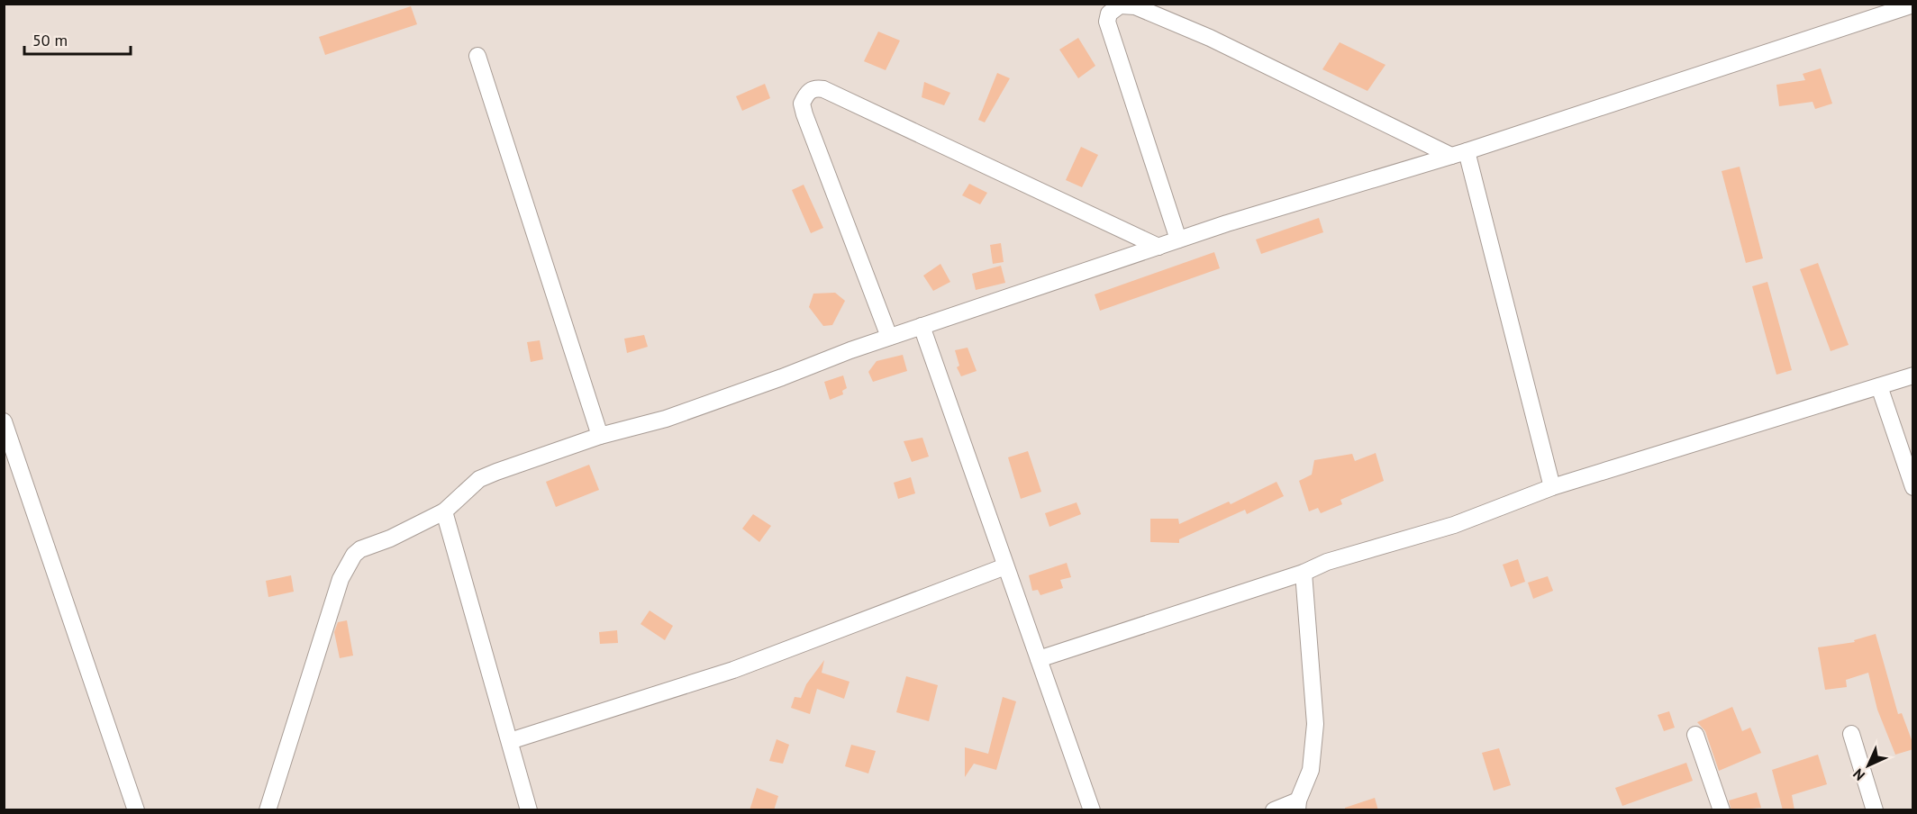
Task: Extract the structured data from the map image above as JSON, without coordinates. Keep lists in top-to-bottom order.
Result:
{
  "scale_bar": "50 m",
  "north": "bottom left"
}
